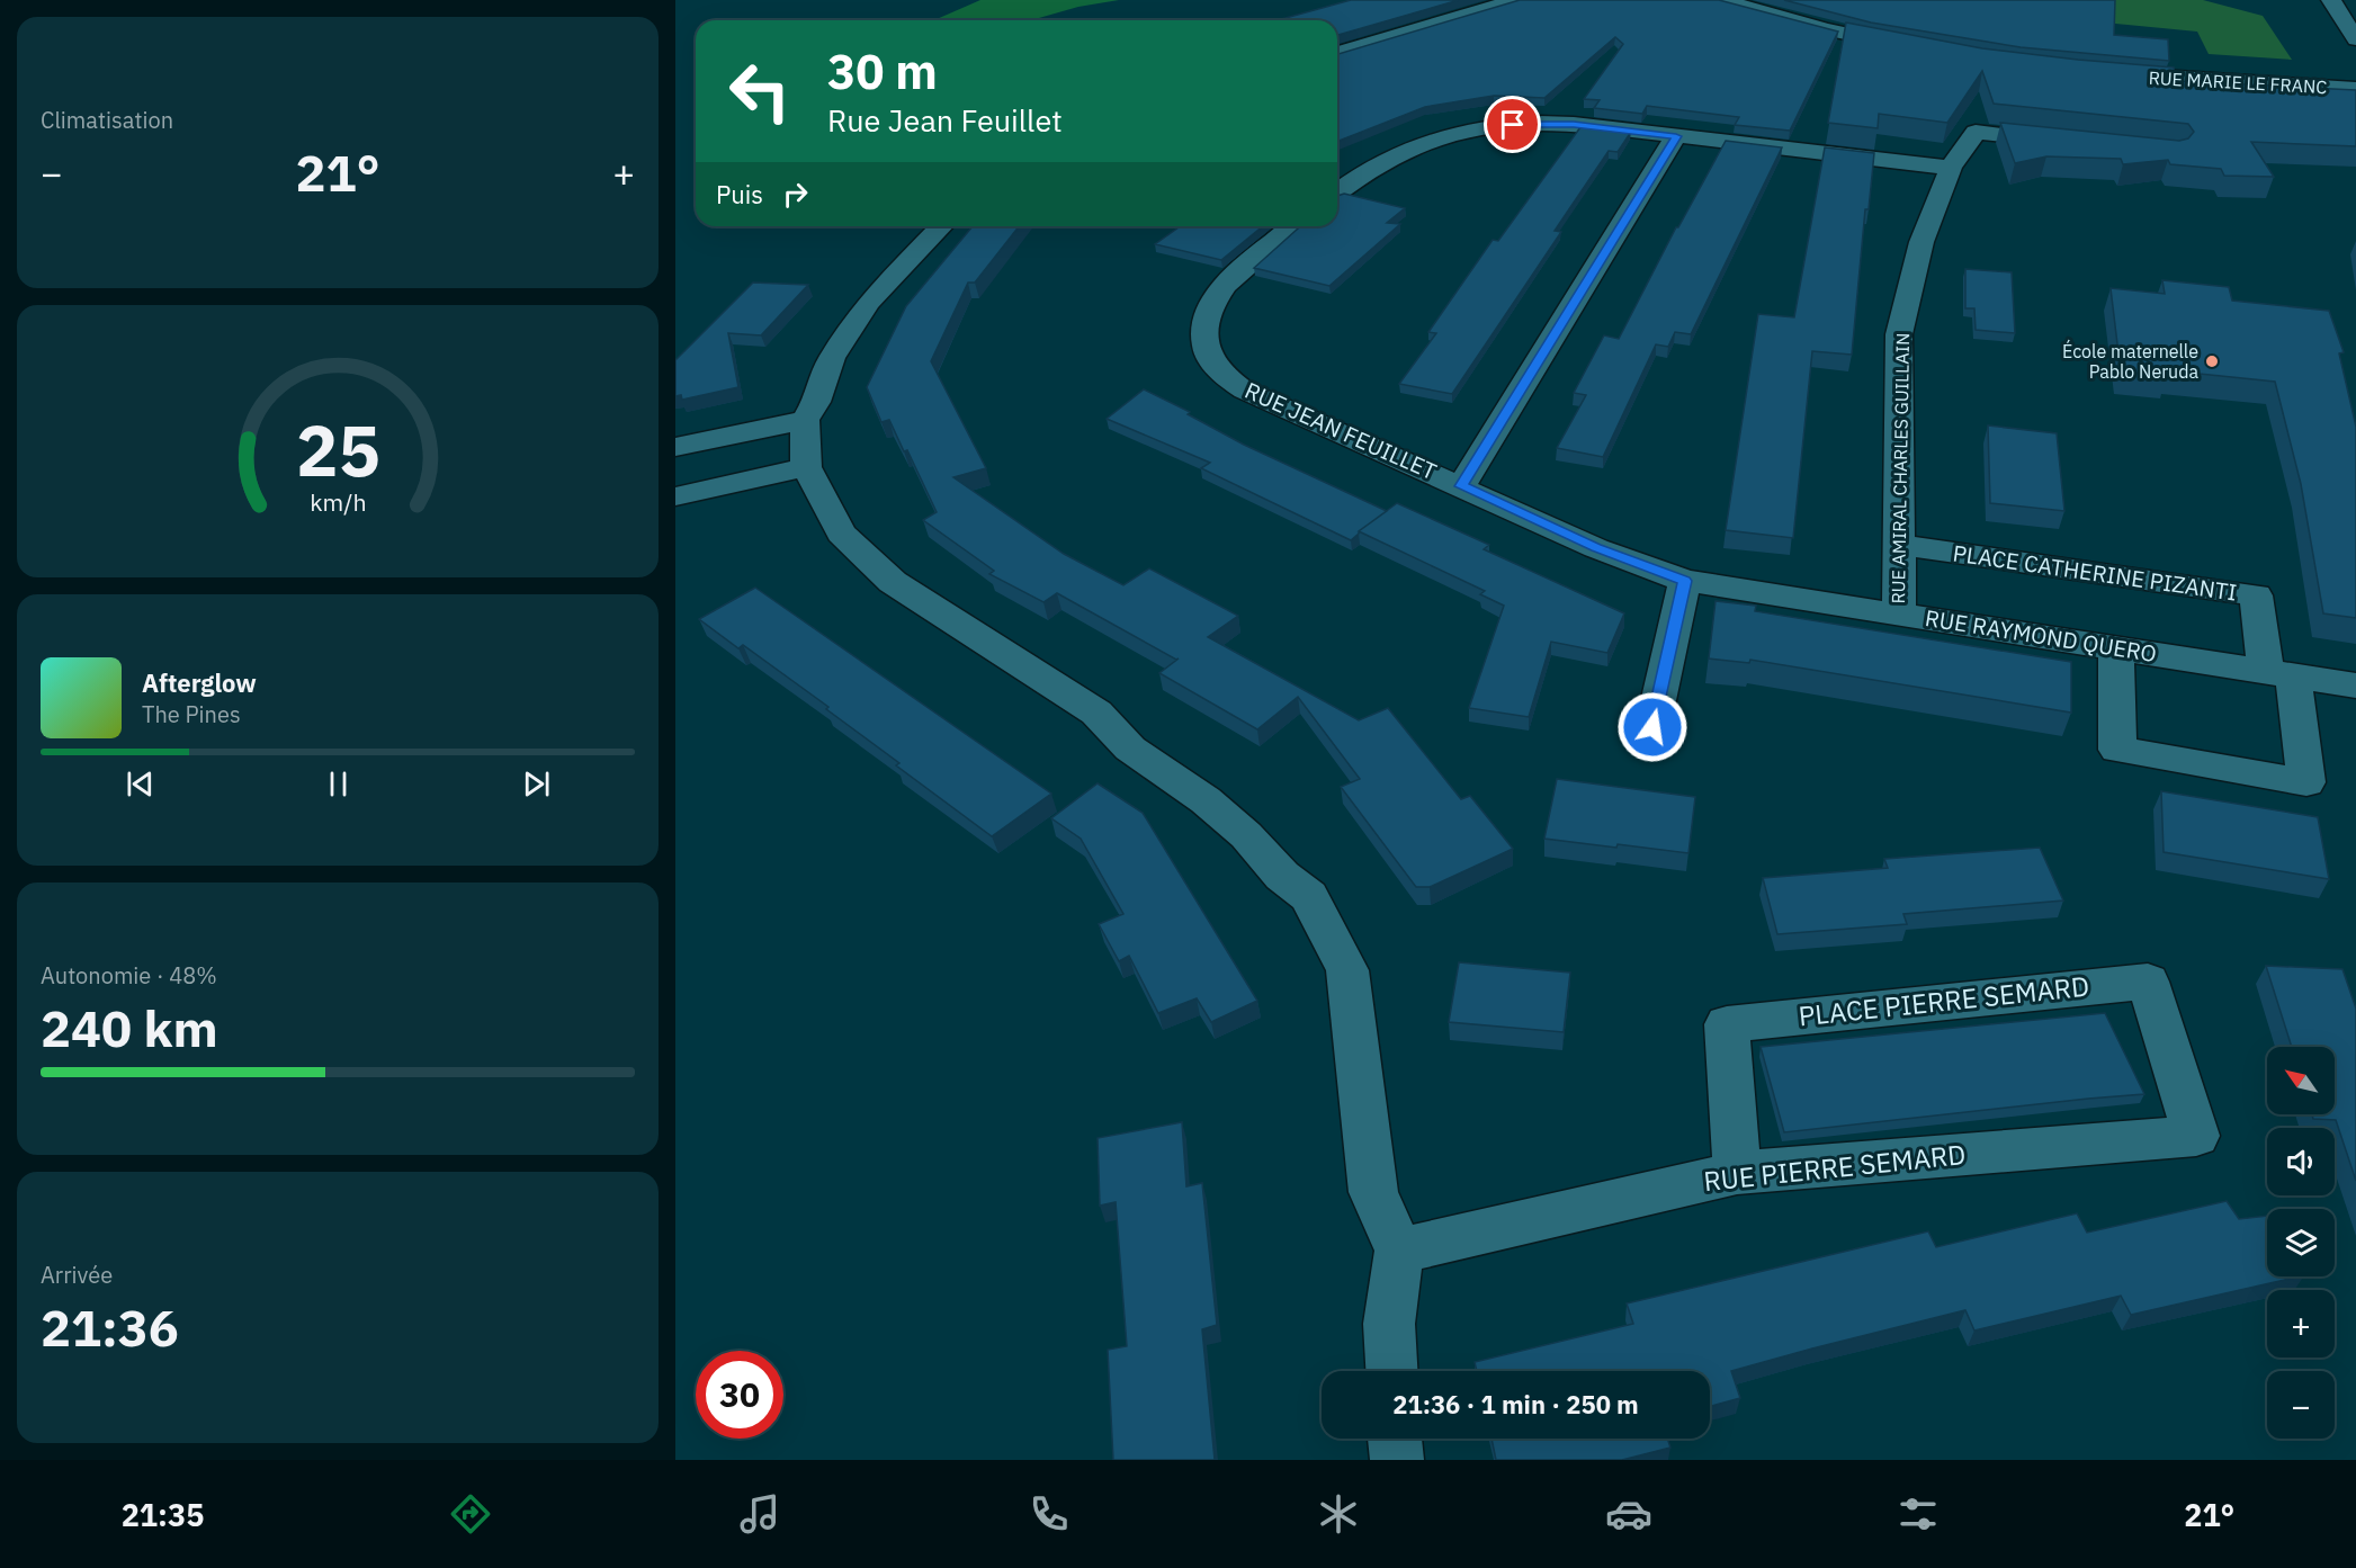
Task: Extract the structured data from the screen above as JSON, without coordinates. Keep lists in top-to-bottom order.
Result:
{
  "streets": {
    "street": [
      "RUE MARIE LE FRANC",
      "RUE JEAN FEUILLET",
      "RUE AMIRAL CHARLES GUILLAIN",
      "PLACE CATHERINE PIZANTI",
      "RUE RAYMOND QUERO",
      "PLACE PIERRE SEMARD",
      "RUE PIERRE SEMARD"
    ]
  },
  "crossings": [
    ["RUE JEAN FEUILLET", "RUE RAYMOND QUERO"],
    ["RUE AMIRAL CHARLES GUILLAIN", "PLACE CATHERINE PIZANTI"],
    ["RUE AMIRAL CHARLES GUILLAIN", "RUE RAYMOND QUERO"],
    ["PLACE CATHERINE PIZANTI", "RUE RAYMOND QUERO"],
    ["PLACE PIERRE SEMARD", "RUE PIERRE SEMARD"]
  ],
  "places": ["École maternelle Pablo Neruda"],
  "north": "top left",
  "page": {
    "tile": [
      "Climatisation",
      ["Autonomie · 48%", "240 km"],
      ["Arrivée", "21:36"]
    ],
    "turn": ["30 m", "Rue Jean Feuillet"],
    "heat": ["−", "21°", "+"],
    "then": "Puis",
    "song": ["Afterglow", "The Pines"],
    "map_buttons": ["+", "−"],
    "limit": "30",
    "trip": "21:36 · 1 min · 250 m",
    "tabs": ["21:35", "21°"],
    "gauge": ["25", "km/h"]
  }
}
